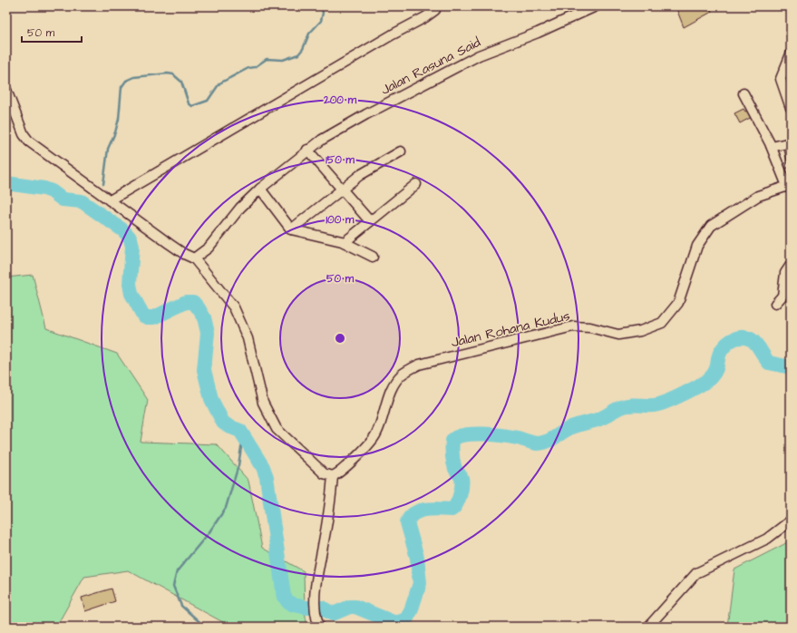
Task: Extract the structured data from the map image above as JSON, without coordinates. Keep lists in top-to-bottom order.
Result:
{
  "streets": {
    "street": ["Jalan Rasuna Said", "Jalan Rohana Kudus"]
  },
  "scale_bar": "50 m",
  "rings": [
    "200 m",
    "150 m",
    "100 m",
    "50 m"
  ]
}
